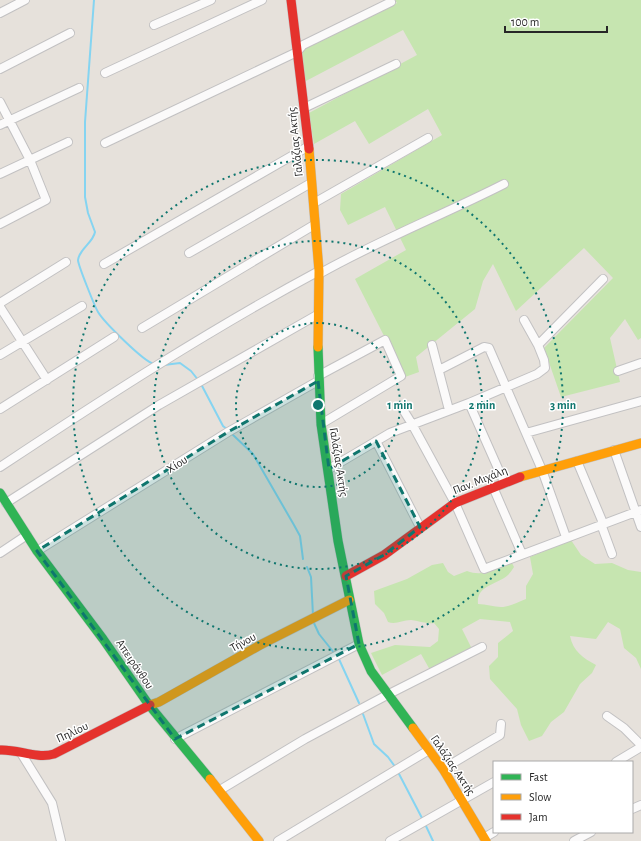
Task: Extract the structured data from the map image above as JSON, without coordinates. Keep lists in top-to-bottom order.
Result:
{
  "streets": {
    "street": [
      "Γαλάζιας Ακτής",
      "Χίου",
      "Παν. Μιχάλη",
      "Τήνου",
      "Απειράνθου",
      "Πηλίου"
    ]
  },
  "crossings": [
    ["Γαλάζιας Ακτής", "Χίου"],
    ["Γαλάζιας Ακτής", "Παν. Μιχάλη"],
    ["Γαλάζιας Ακτής", "Τήνου"],
    ["Χίου", "Απειράνθου"],
    ["Τήνου", "Απειράνθου"],
    ["Τήνου", "Πηλίου"],
    ["Απειράνθου", "Πηλίου"]
  ],
  "legend": ["Fast", "Slow", "Jam"],
  "scale_bar": "100 m",
  "rings": ["1 min", "2 min", "3 min"]
}
